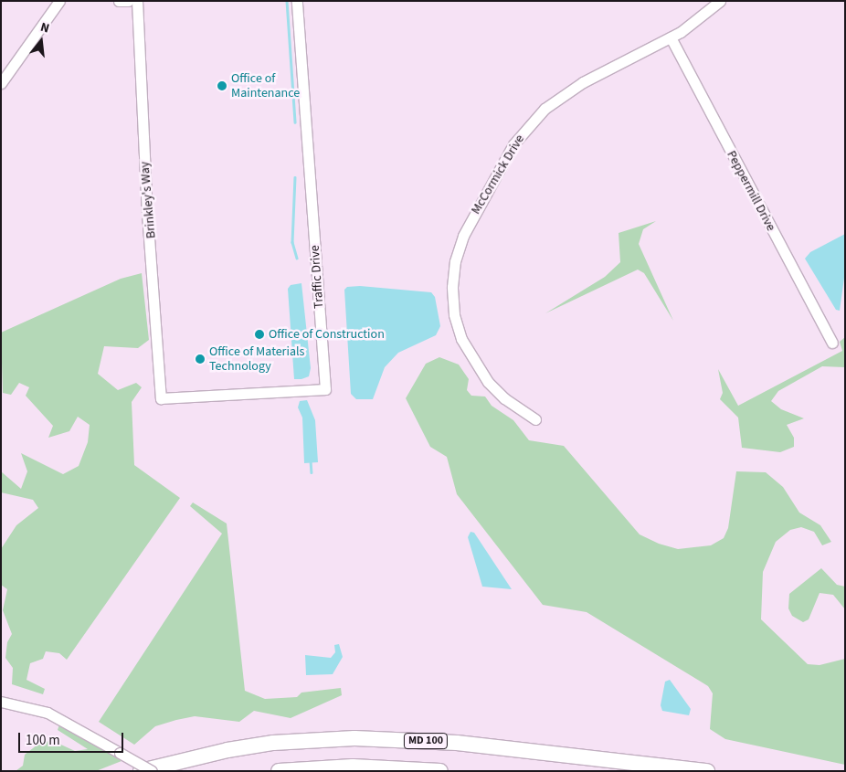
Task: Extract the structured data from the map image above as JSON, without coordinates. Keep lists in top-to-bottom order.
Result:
{
  "streets": {
    "highway": ["MD 100"],
    "street": [
      "McCormick Drive",
      "Peppermill Drive",
      "Brinkley's Way",
      "Traffic Drive"
    ]
  },
  "crossings": [
    ["McCormick Drive", "Peppermill Drive"],
    ["Brinkley's Way", "Traffic Drive"]
  ],
  "places": ["Office of Maintenance", "Office of Construction", "Office of Materials Technology"],
  "scale_bar": "100 m",
  "north": "top"
}
